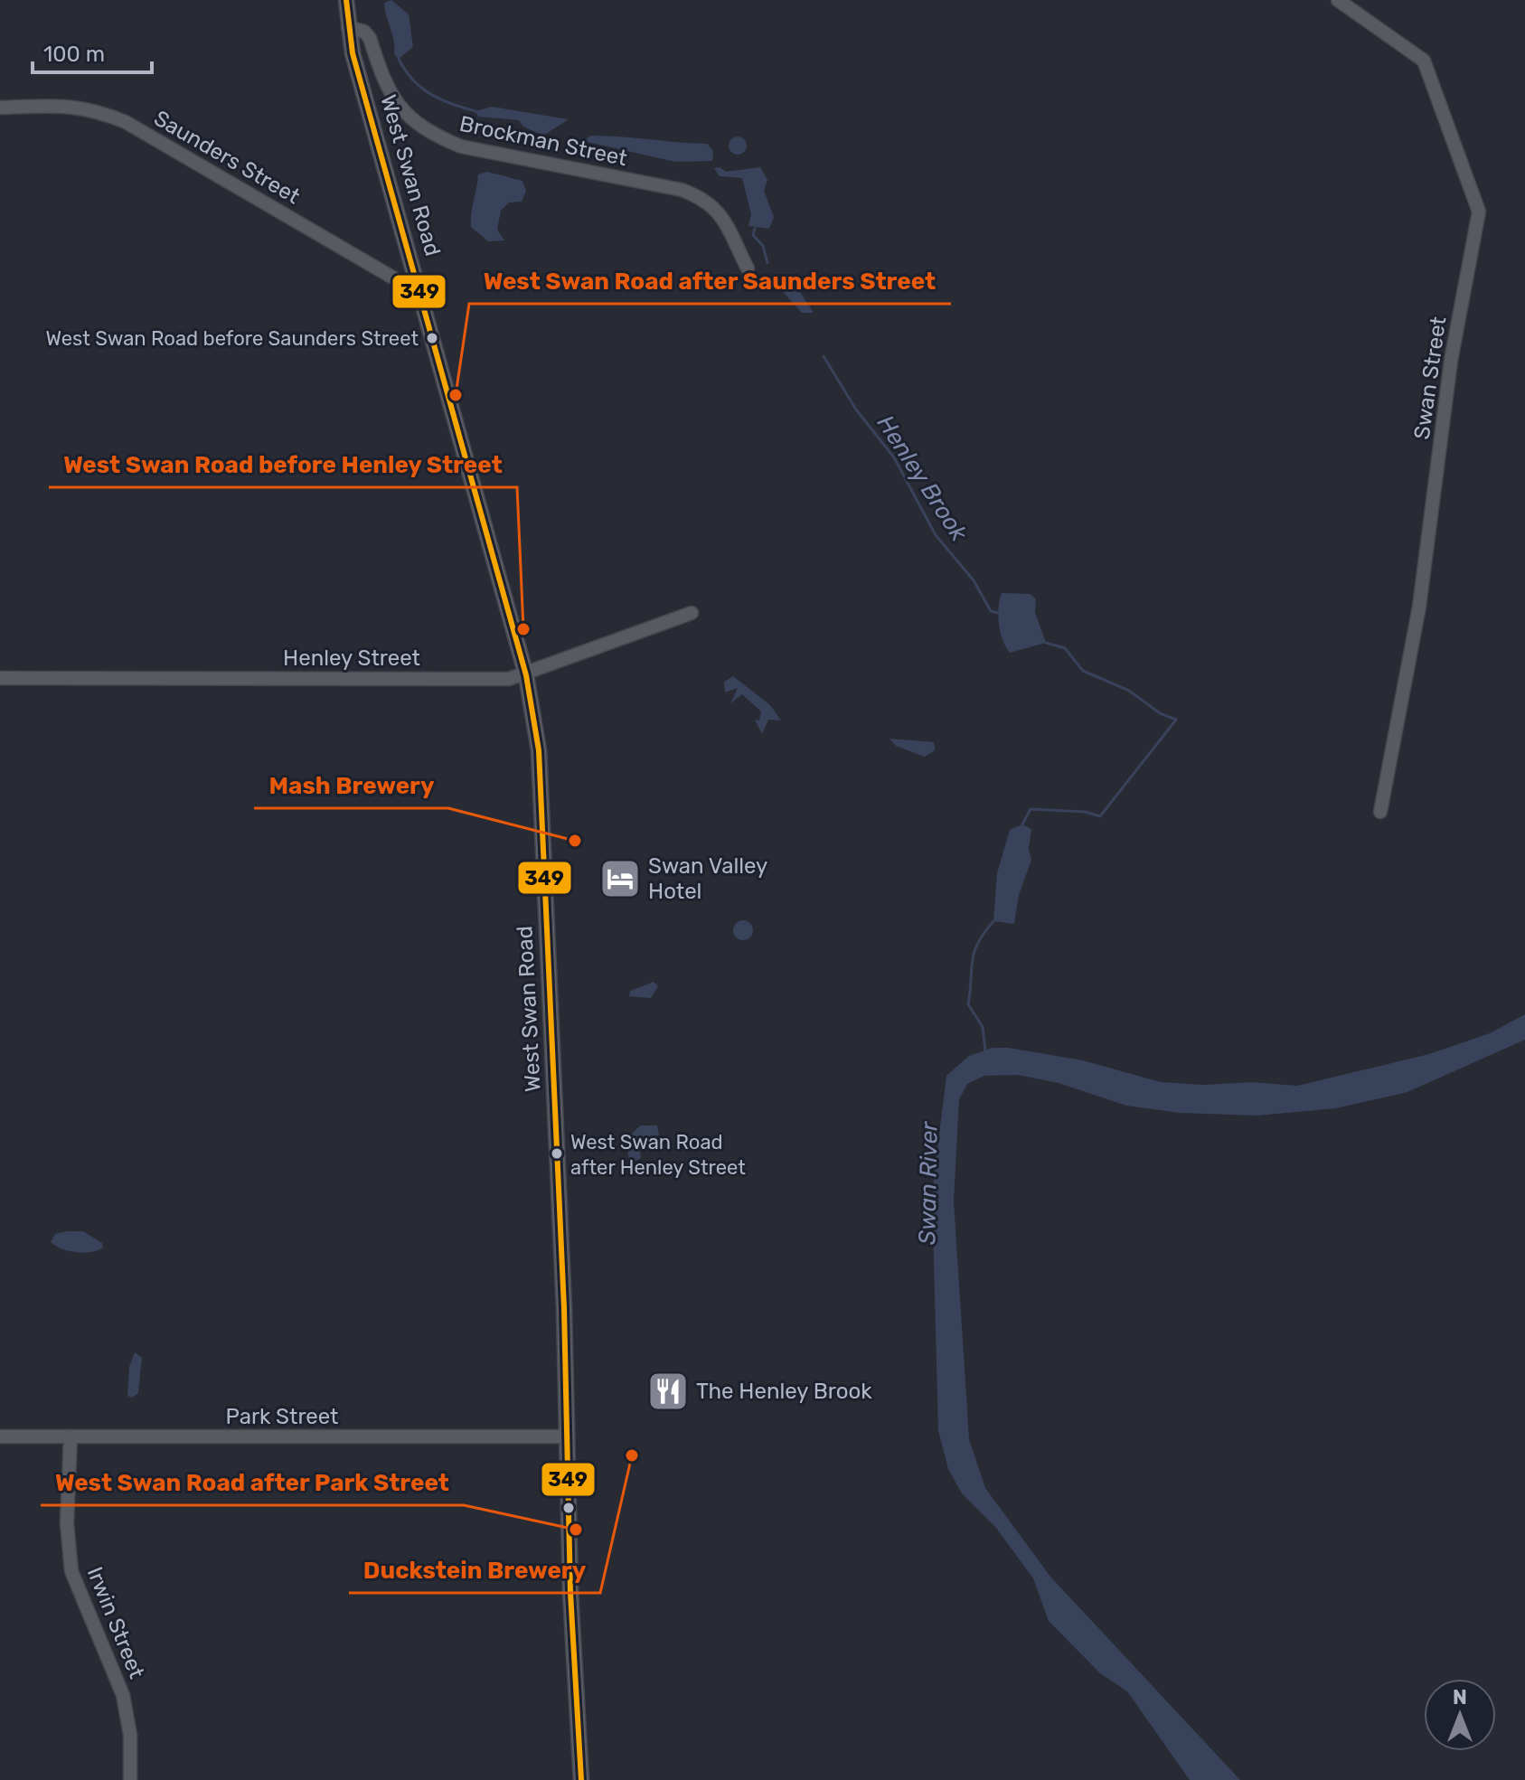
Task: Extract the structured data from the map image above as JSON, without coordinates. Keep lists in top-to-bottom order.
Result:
{
  "streets": {
    "main road": ["West Swan Road"],
    "street": [
      "Brockman Street",
      "Saunders Street",
      "Swan Street",
      "Henley Street",
      "Park Street",
      "Irwin Street"
    ]
  },
  "crossings": [
    ["Brockman Street", "West Swan Road"],
    ["Saunders Street", "West Swan Road"],
    ["West Swan Road", "Henley Street"],
    ["West Swan Road", "Park Street"],
    ["Park Street", "Irwin Street"]
  ],
  "water": ["Henley Brook", "Swan River"],
  "places": {
    "other": [
      "West Swan Road before Saunders Street",
      "West Swan Road after Saunders Street",
      "West Swan Road before Henley Street",
      "Mash Brewery",
      "West Swan Road after Henley Street",
      "Duckstein Brewery",
      "West Swan Road after Park Street"
    ],
    "hotel": ["Swan Valley Hotel"],
    "restaurant": ["The Henley Brook"]
  },
  "lines": ["transit line 349"],
  "scale_bar": "100 m",
  "north": "top"
}
